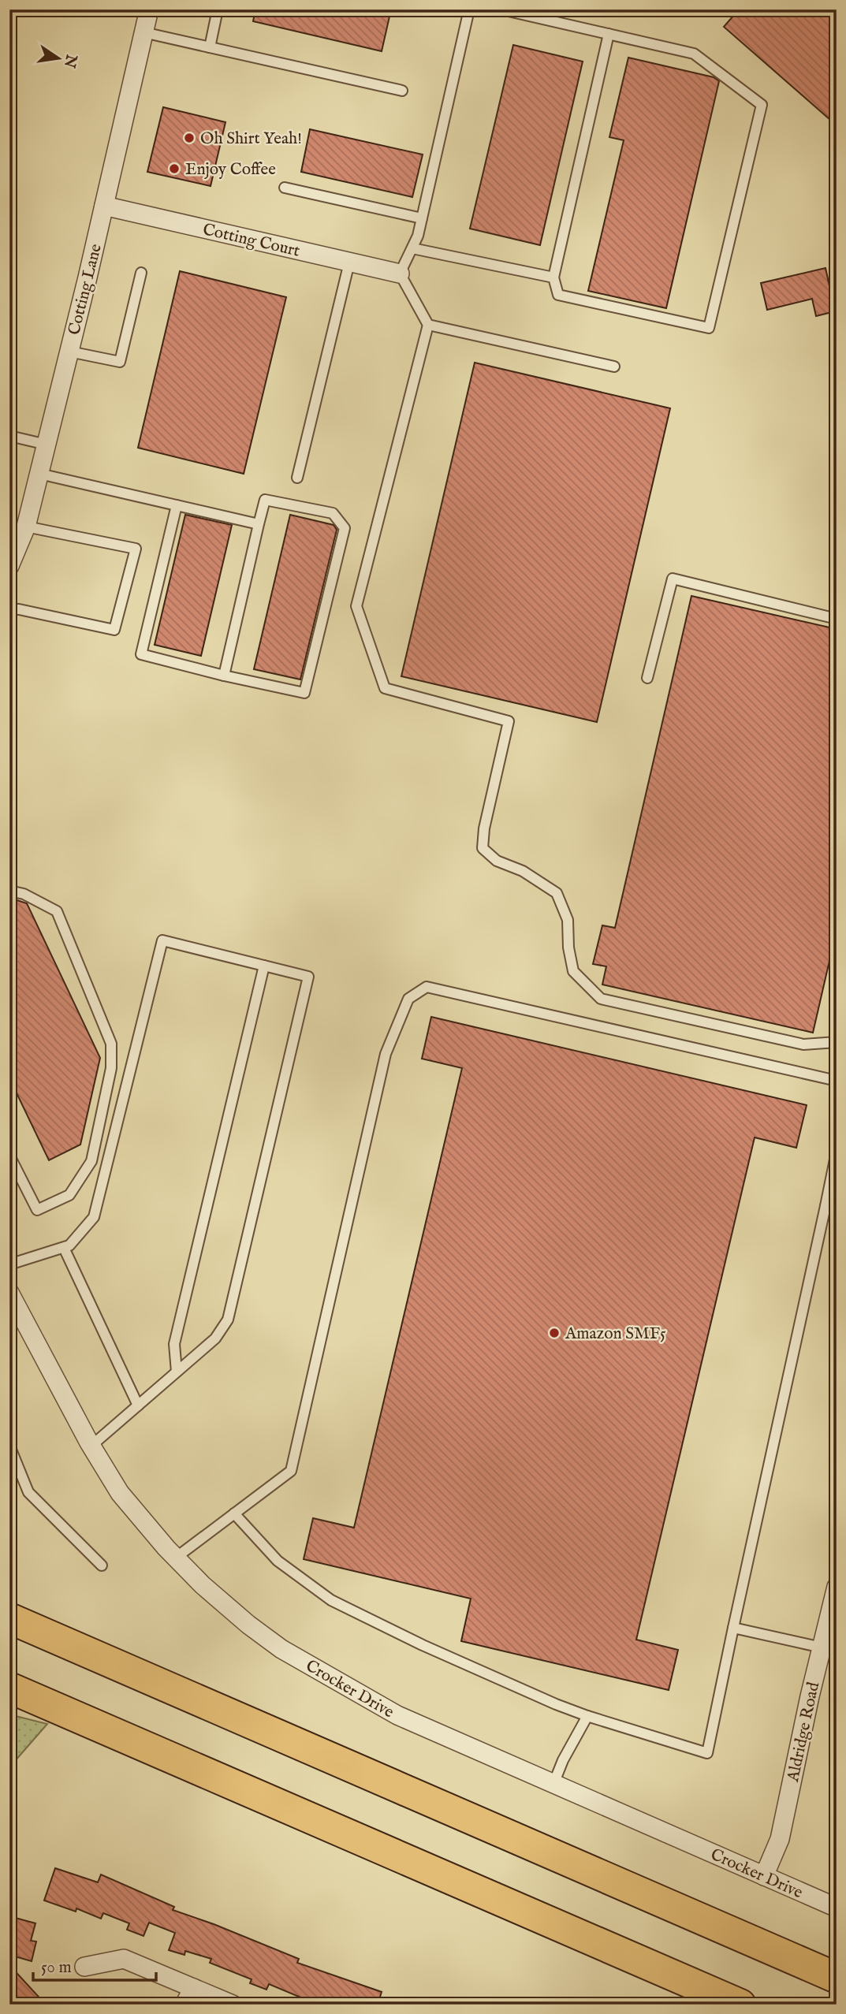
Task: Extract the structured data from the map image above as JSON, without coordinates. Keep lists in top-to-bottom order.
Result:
{
  "streets": {
    "street": [
      "Cotting Court",
      "Cotting Lane",
      "Crocker Drive",
      "Aldridge Road"
    ]
  },
  "crossings": [
    ["Cotting Court", "Cotting Lane"],
    ["Crocker Drive", "Aldridge Road"]
  ],
  "places": ["Oh Shirt Yeah!", "Enjoy Coffee", "Amazon SMF5"],
  "scale_bar": "50 m",
  "north": "right"
}
